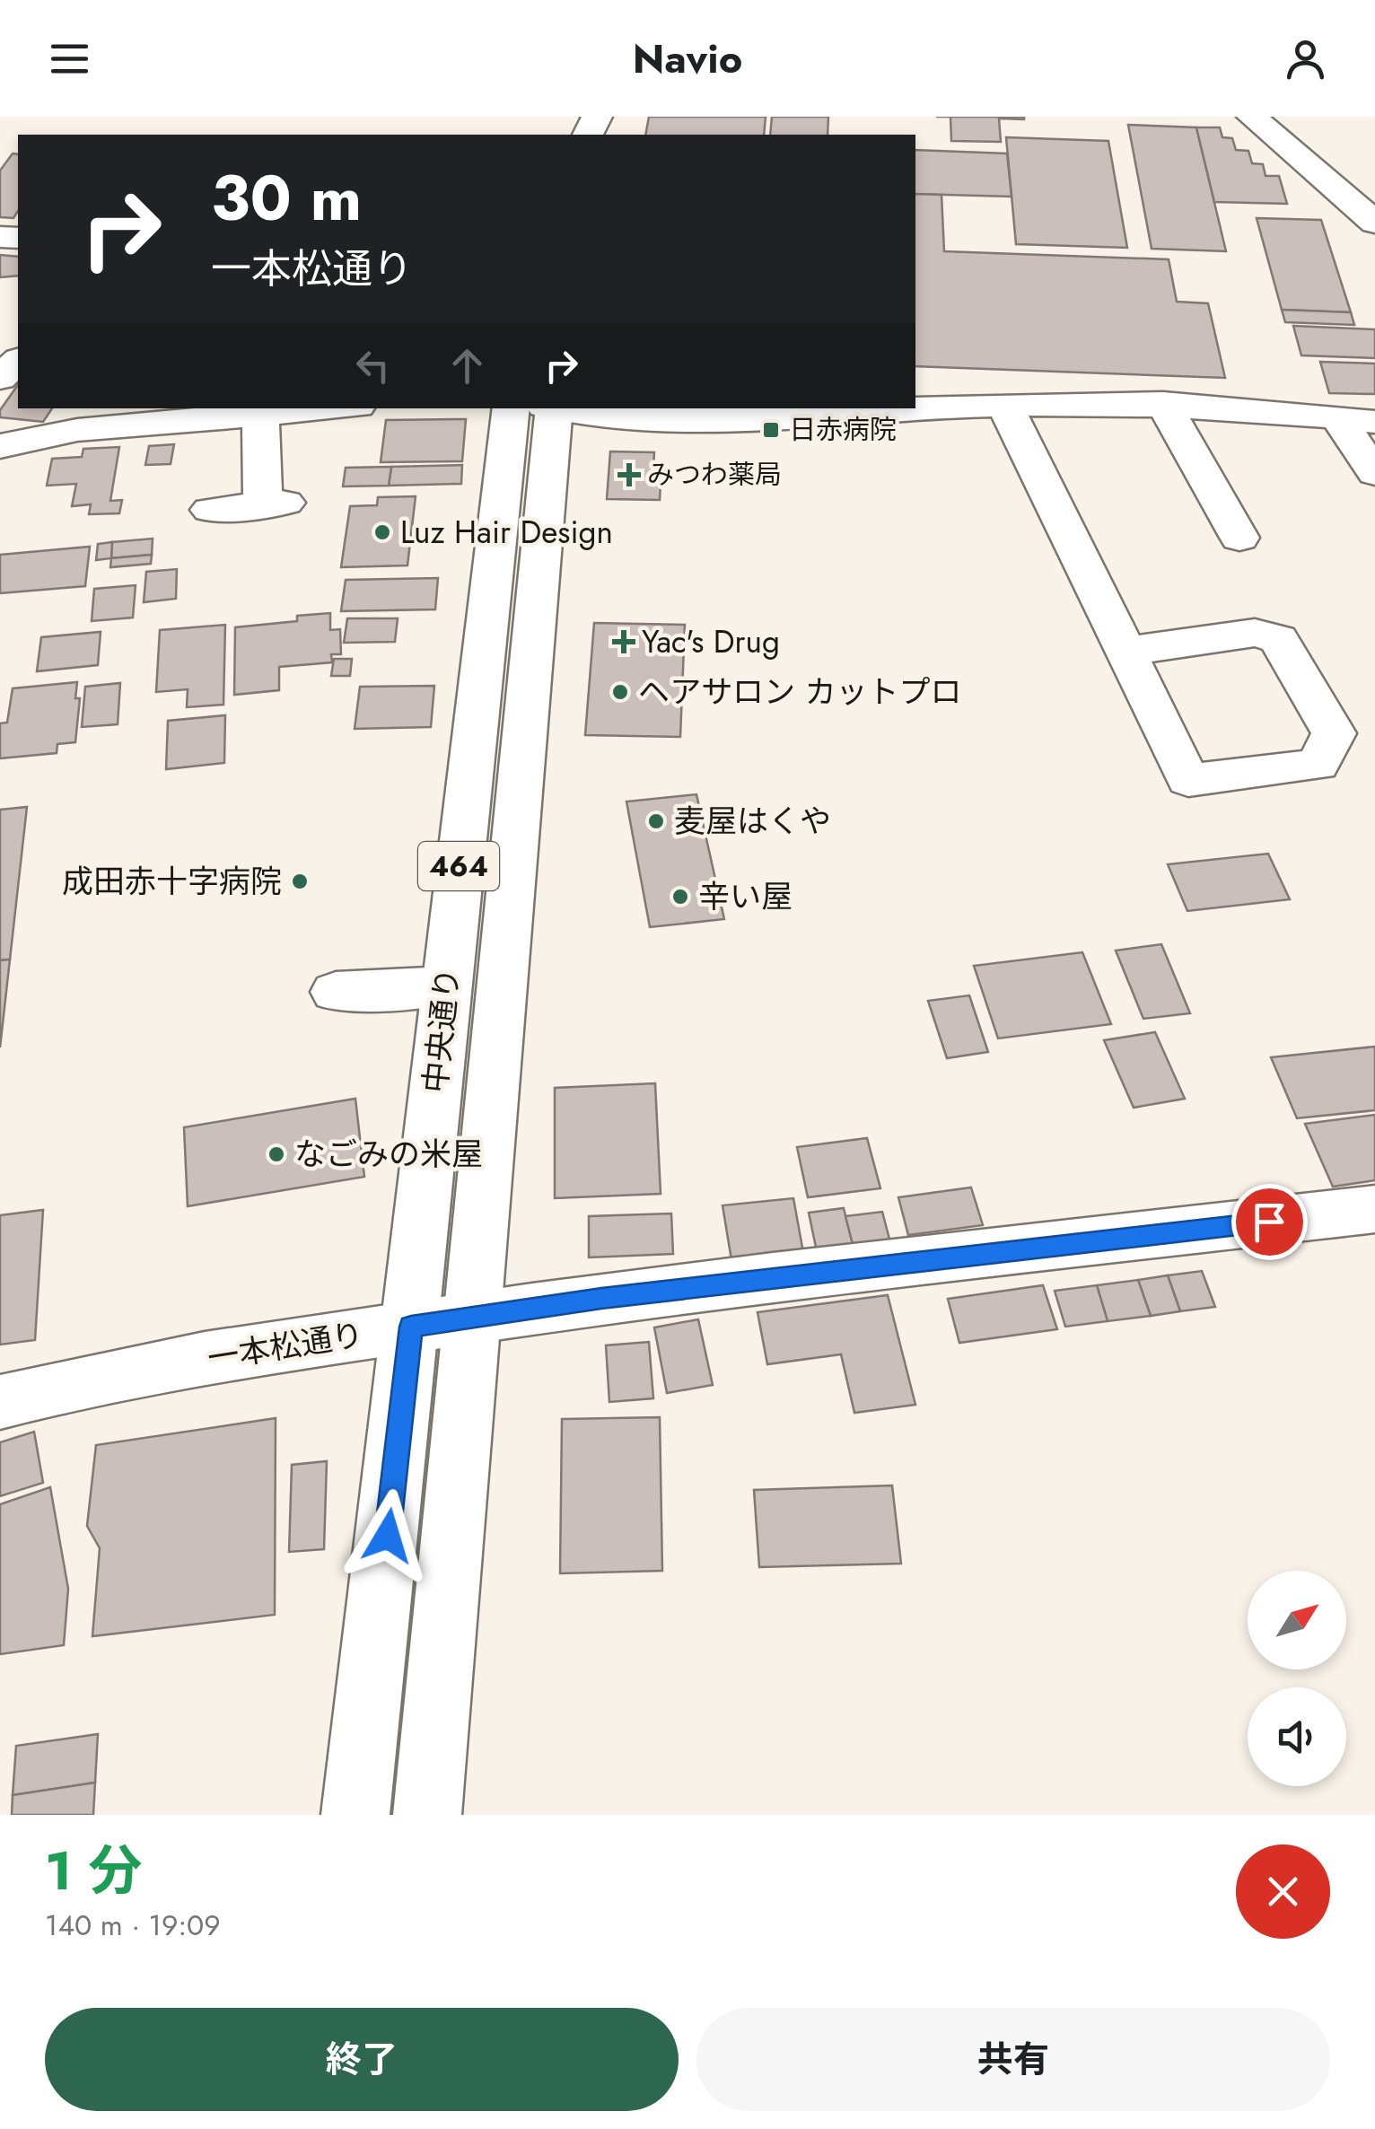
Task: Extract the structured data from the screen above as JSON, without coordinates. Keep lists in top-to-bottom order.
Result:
{
  "streets": {
    "main road": ["464", "中央通り", "一本松通り"]
  },
  "crossings": [
    ["中央通り", "一本松通り"]
  ],
  "places": {
    "transit": ["日赤病院"],
    "health": ["みつわ薬局", "Yac's Drug"],
    "other": [
      "Luz Hair Design",
      "ヘアサロン カットプロ",
      "麦屋はくや",
      "成田赤十字病院",
      "辛い屋",
      "なごみの米屋"
    ]
  },
  "north": "top right",
  "page": {
    "header": "Navio",
    "turn": ["30 m", "一本松通り"],
    "heading": ["1 分", "140 m · 19:09"],
    "buttons": ["終了", "共有"]
  }
}
